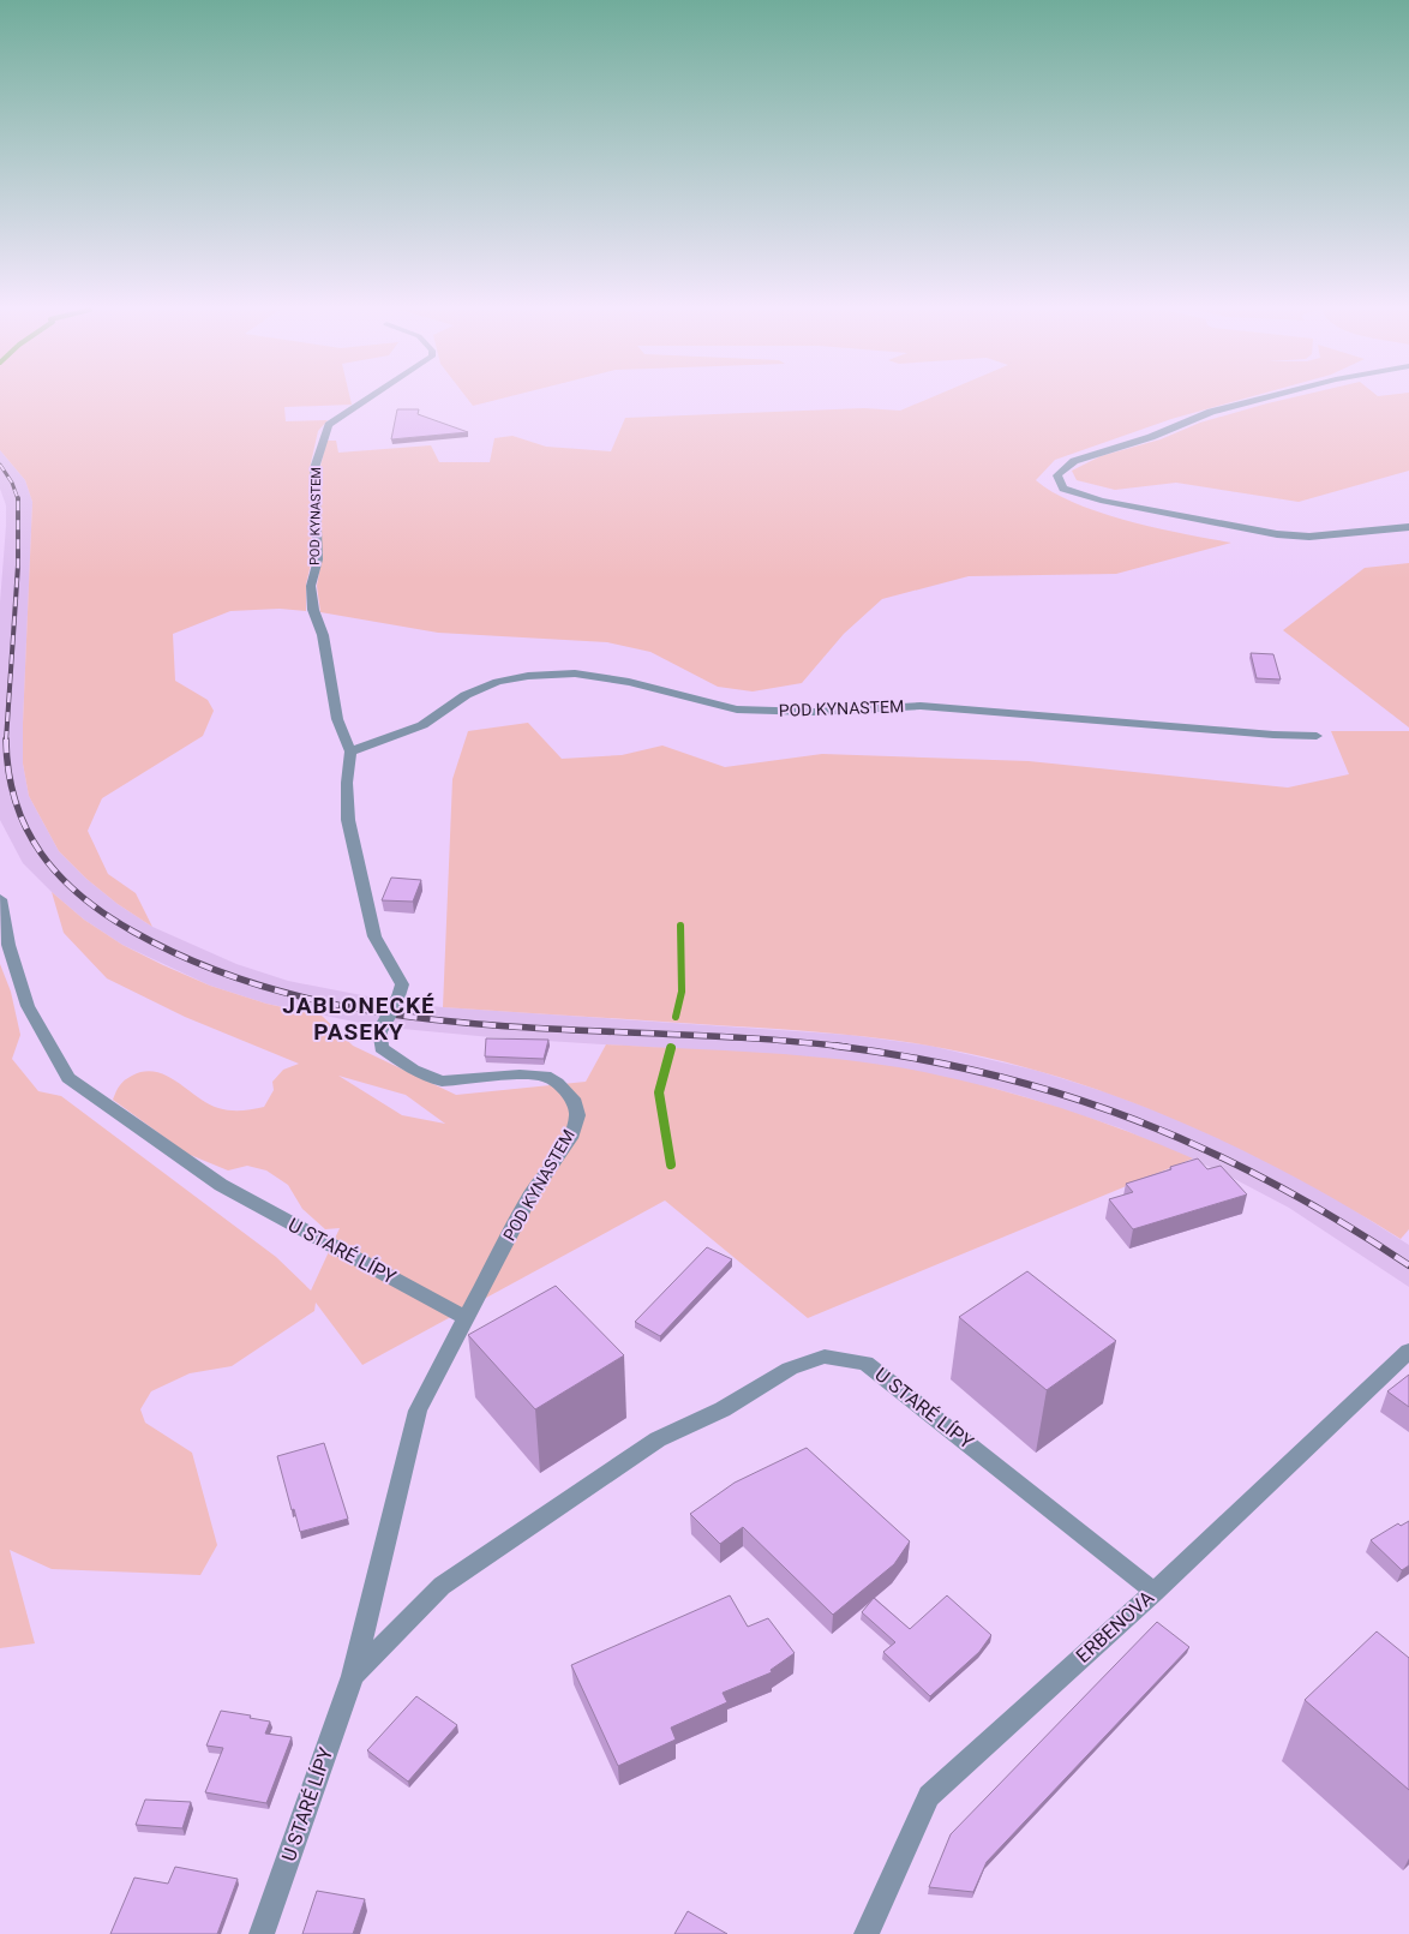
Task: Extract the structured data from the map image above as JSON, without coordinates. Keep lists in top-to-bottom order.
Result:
{
  "streets": {
    "street": ["POD KYNASTEM", "U STARÉ LÍPY", "ERBENOVA"]
  },
  "crossings": [
    ["POD KYNASTEM", "U STARÉ LÍPY"],
    ["U STARÉ LÍPY", "ERBENOVA"]
  ],
  "districts": ["JABLONECKÉ PASEKY"]
}
